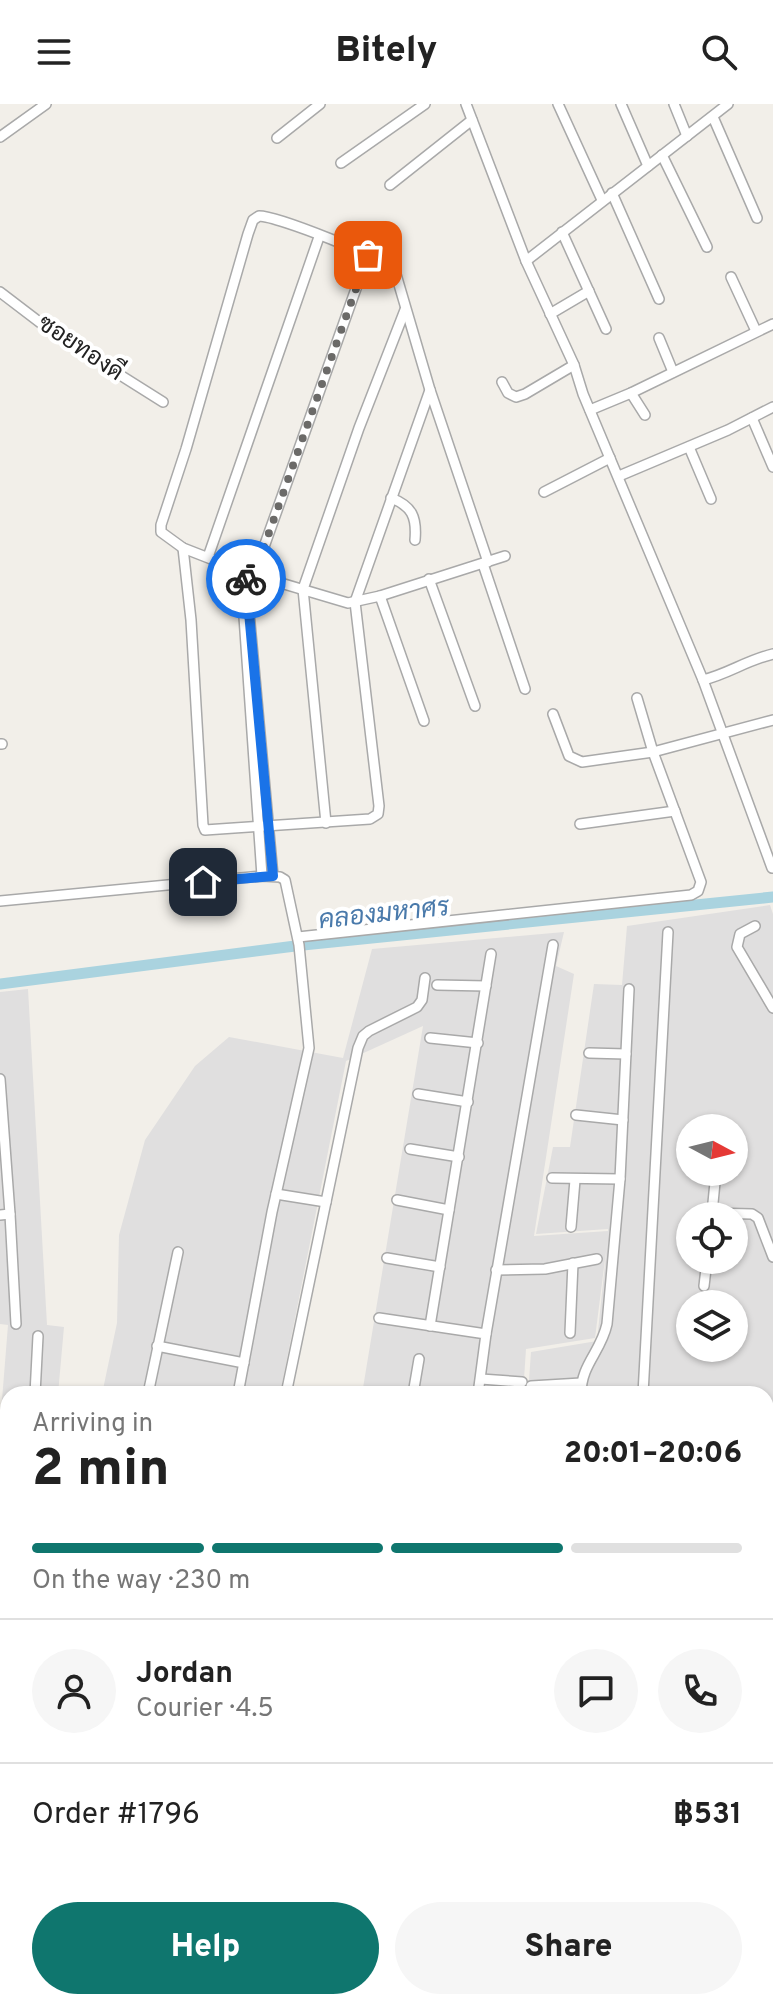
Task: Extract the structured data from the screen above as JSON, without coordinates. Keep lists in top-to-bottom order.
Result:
{
  "streets": {
    "street": ["ซอยทองดี"]
  },
  "water": ["คลองมหาศร"],
  "north": "right",
  "page": {
    "header": "Bitely",
    "heading": ["2 min", "Arriving in", "20:01–20:06"],
    "panel": [
      "Jordan",
      "Courier · 4.5",
      "Order #1796",
      "฿531"
    ],
    "bar": "On the way · 230 m",
    "buttons": ["Help", "Share"]
  }
}
